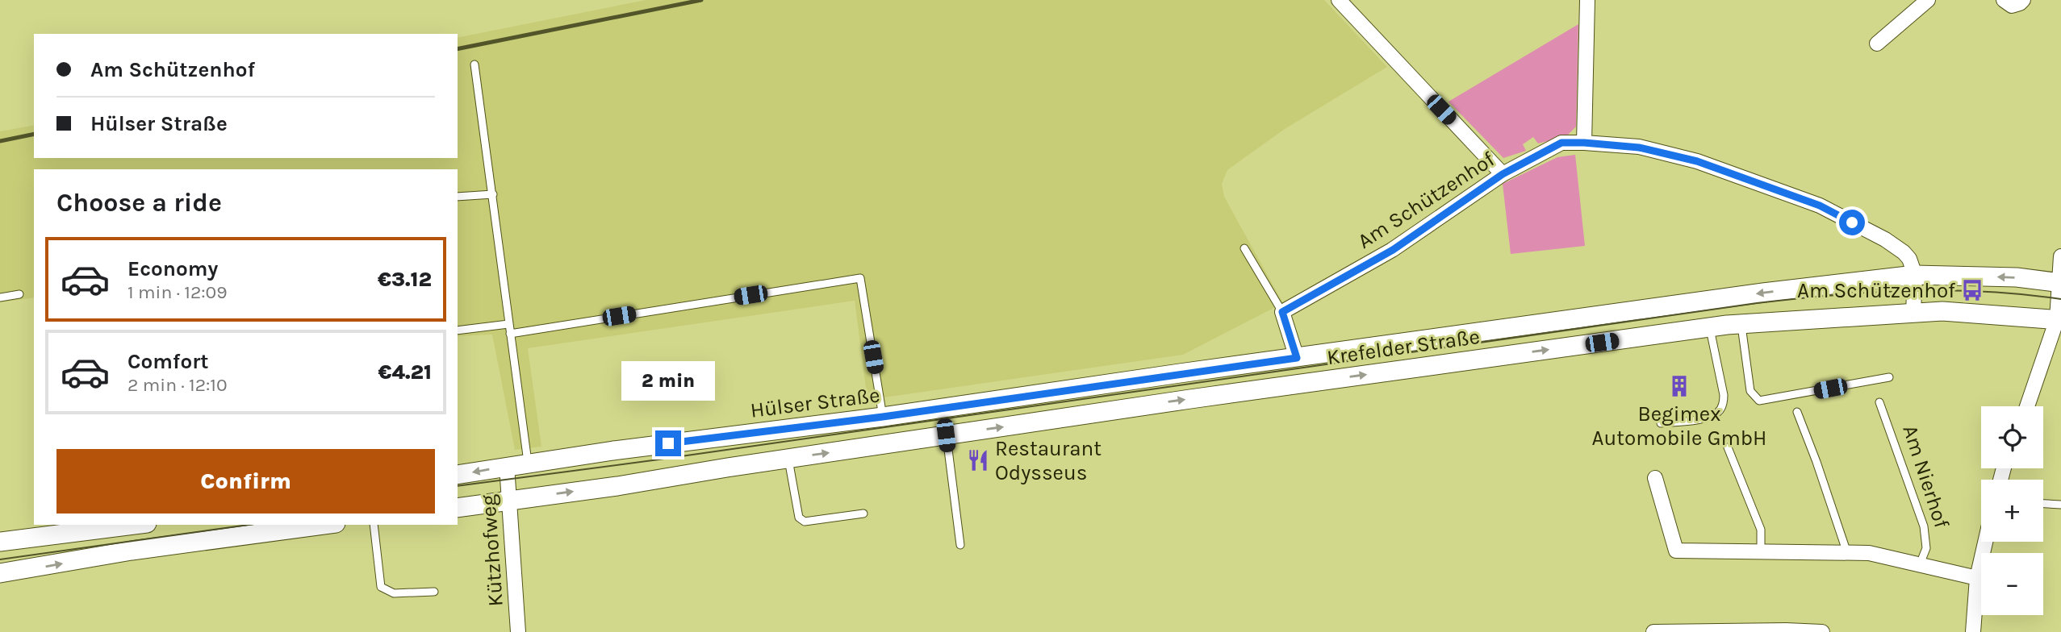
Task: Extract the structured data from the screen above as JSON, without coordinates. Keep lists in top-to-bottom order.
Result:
{
  "streets": {
    "street": [
      "Am Schützenhof",
      "Krefelder Straße",
      "Hülser Straße",
      "Kützhofweg"
    ],
    "lane": ["Am Nierhof"]
  },
  "crossings": [
    ["Am Schützenhof", "Krefelder Straße"],
    ["Krefelder Straße", "Hülser Straße"],
    ["Hülser Straße", "Kützhofweg"]
  ],
  "places": {
    "bus stop": ["Am Schützenhof"],
    "building": ["Begimex Automobile GmbH"],
    "restaurant": ["Restaurant Odysseus"]
  },
  "page": {
    "banner": ["Am Schützenhof", "Hülser Straße"],
    "heading": "Choose a ride",
    "list": [
      {
        "name": "Economy",
        "note": "1 min · 12:09",
        "value": "€3.12"
      },
      {
        "name": "Comfort",
        "note": "2 min · 12:10",
        "value": "€4.21"
      }
    ],
    "bubble": "2 min",
    "map_buttons": ["+", "−"],
    "buttons": "Confirm"
  }
}
